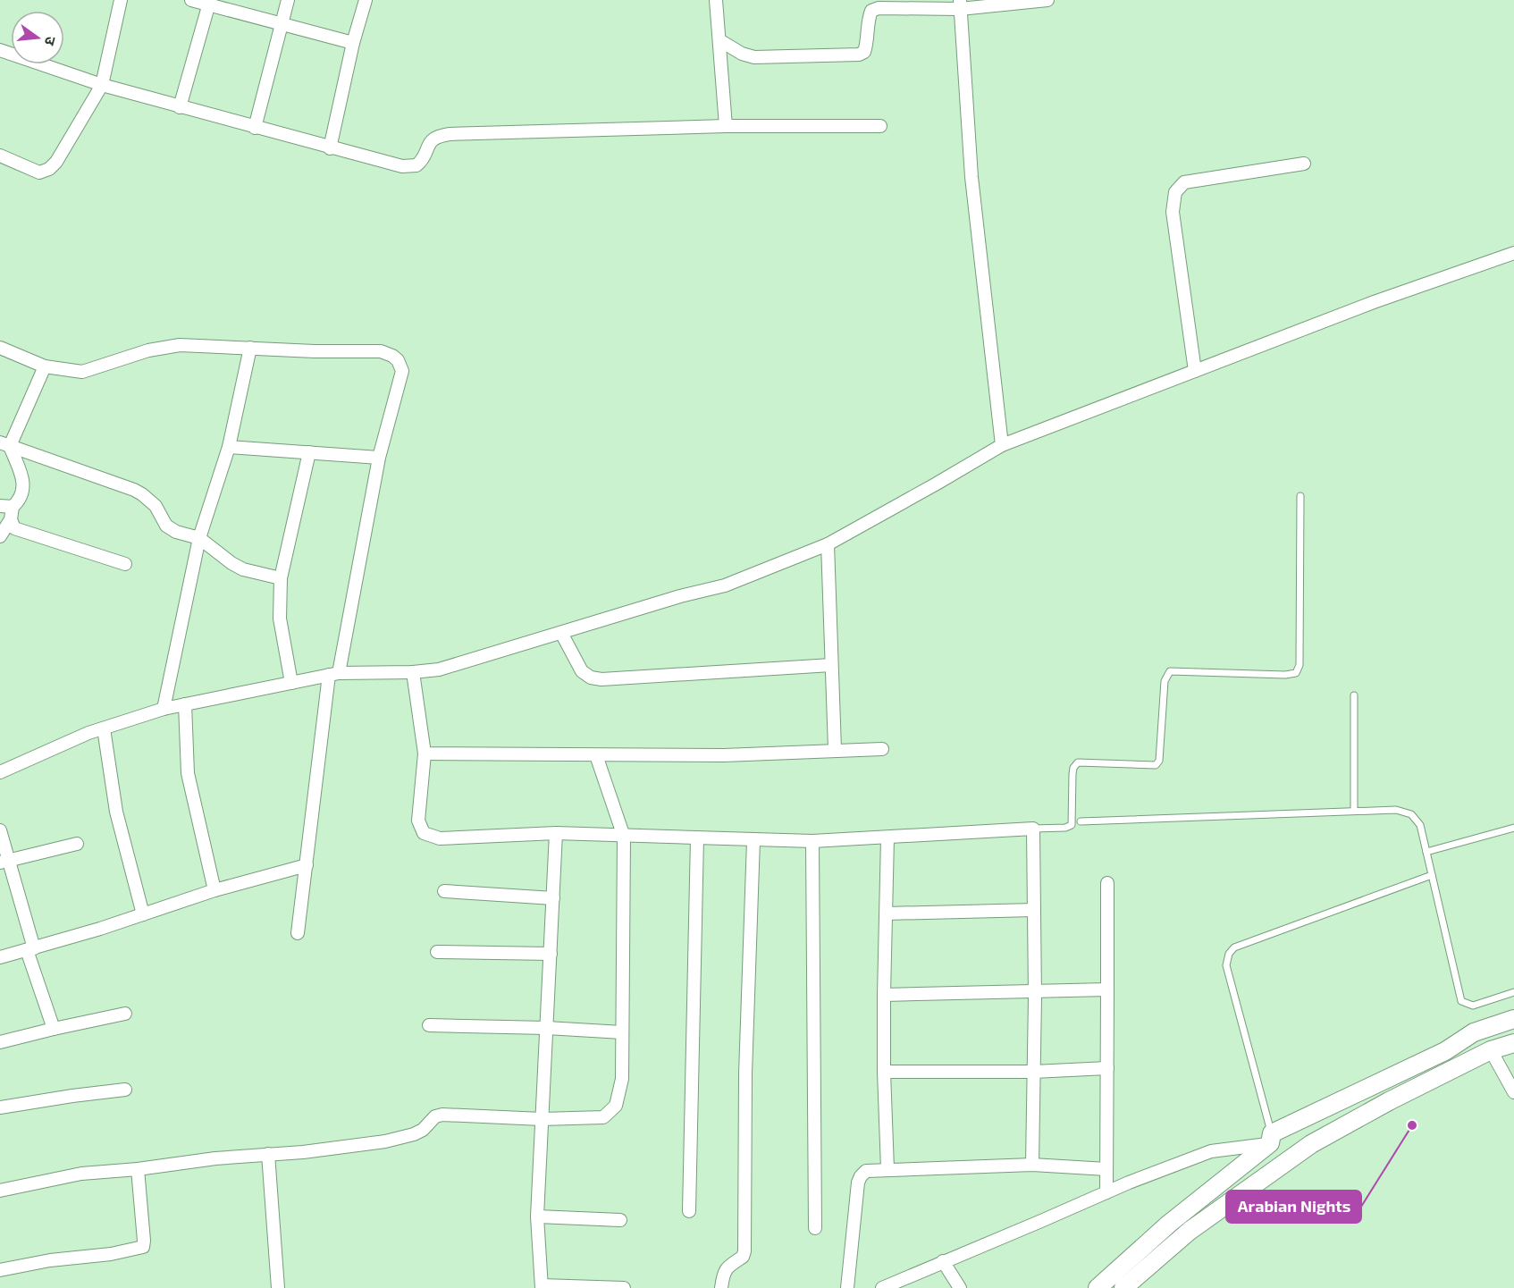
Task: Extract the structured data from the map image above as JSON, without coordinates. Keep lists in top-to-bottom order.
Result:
{
  "places": ["Arabian Nights"],
  "north": "right"
}
